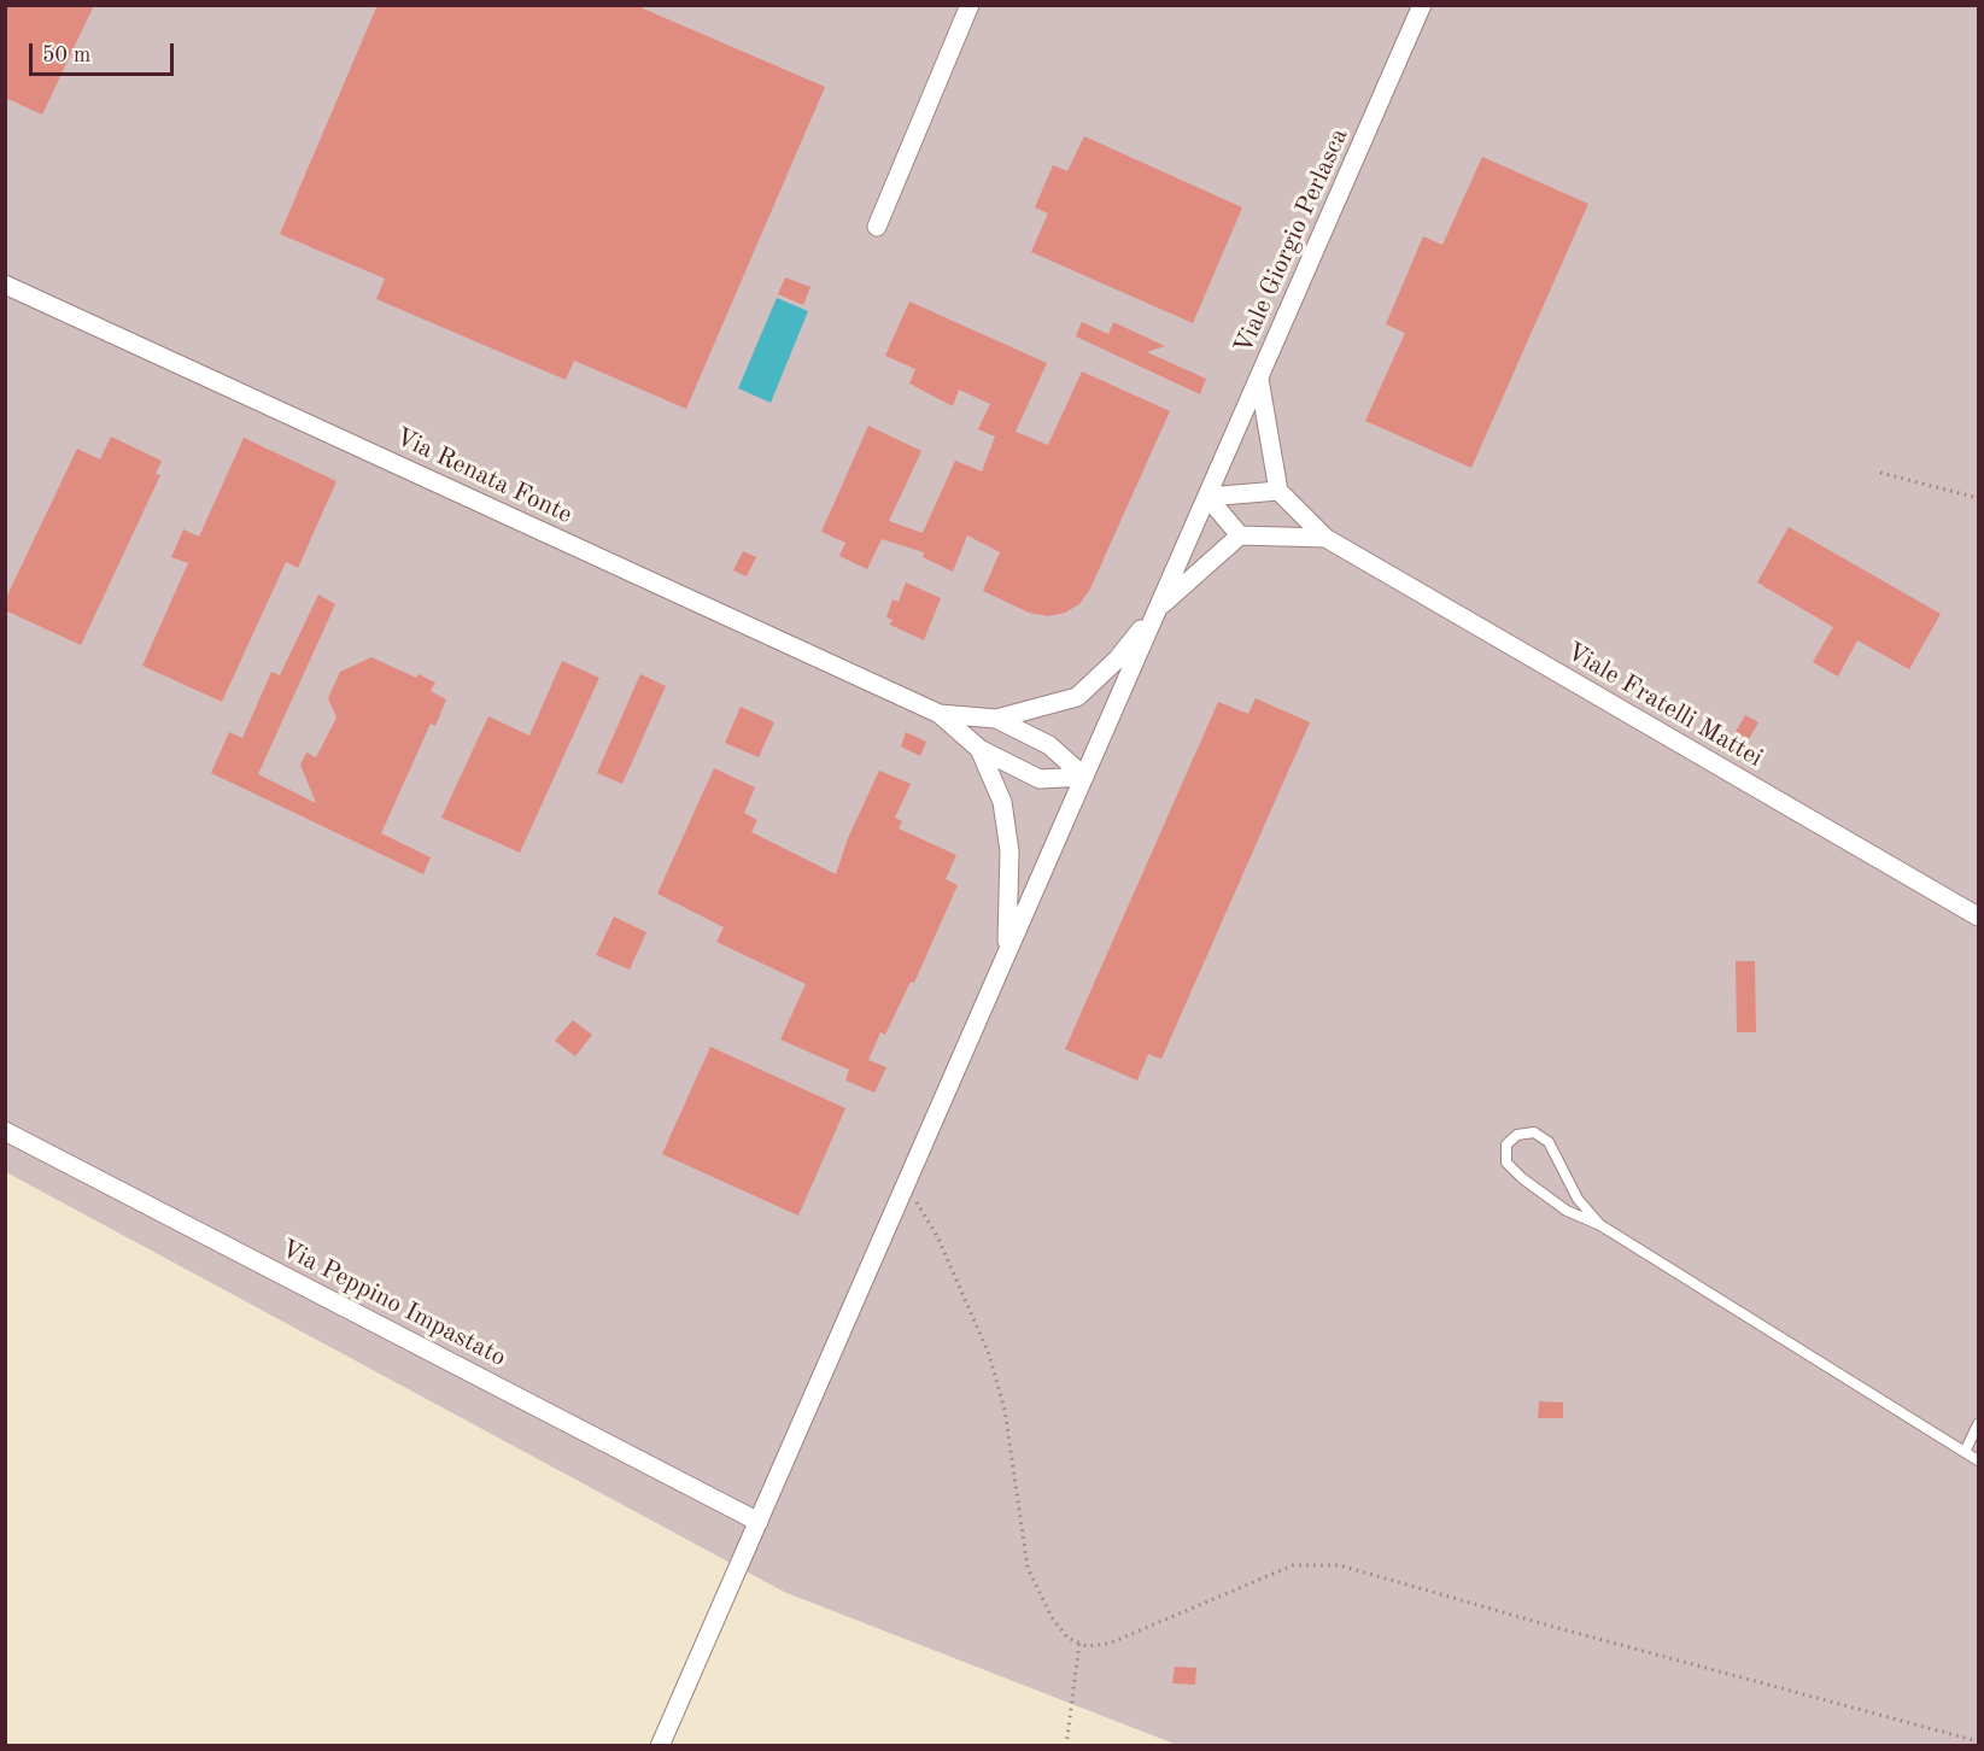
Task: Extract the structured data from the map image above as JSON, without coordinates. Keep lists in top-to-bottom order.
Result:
{
  "streets": {
    "street": [
      "Viale Giorgio Perlasca",
      "Via Renata Fonte",
      "Viale Fratelli Mattei",
      "Via Peppino Impastato"
    ]
  },
  "crossings": [
    ["Viale Giorgio Perlasca", "Via Renata Fonte"],
    ["Viale Giorgio Perlasca", "Via Peppino Impastato"]
  ],
  "scale_bar": "50 m"
}
